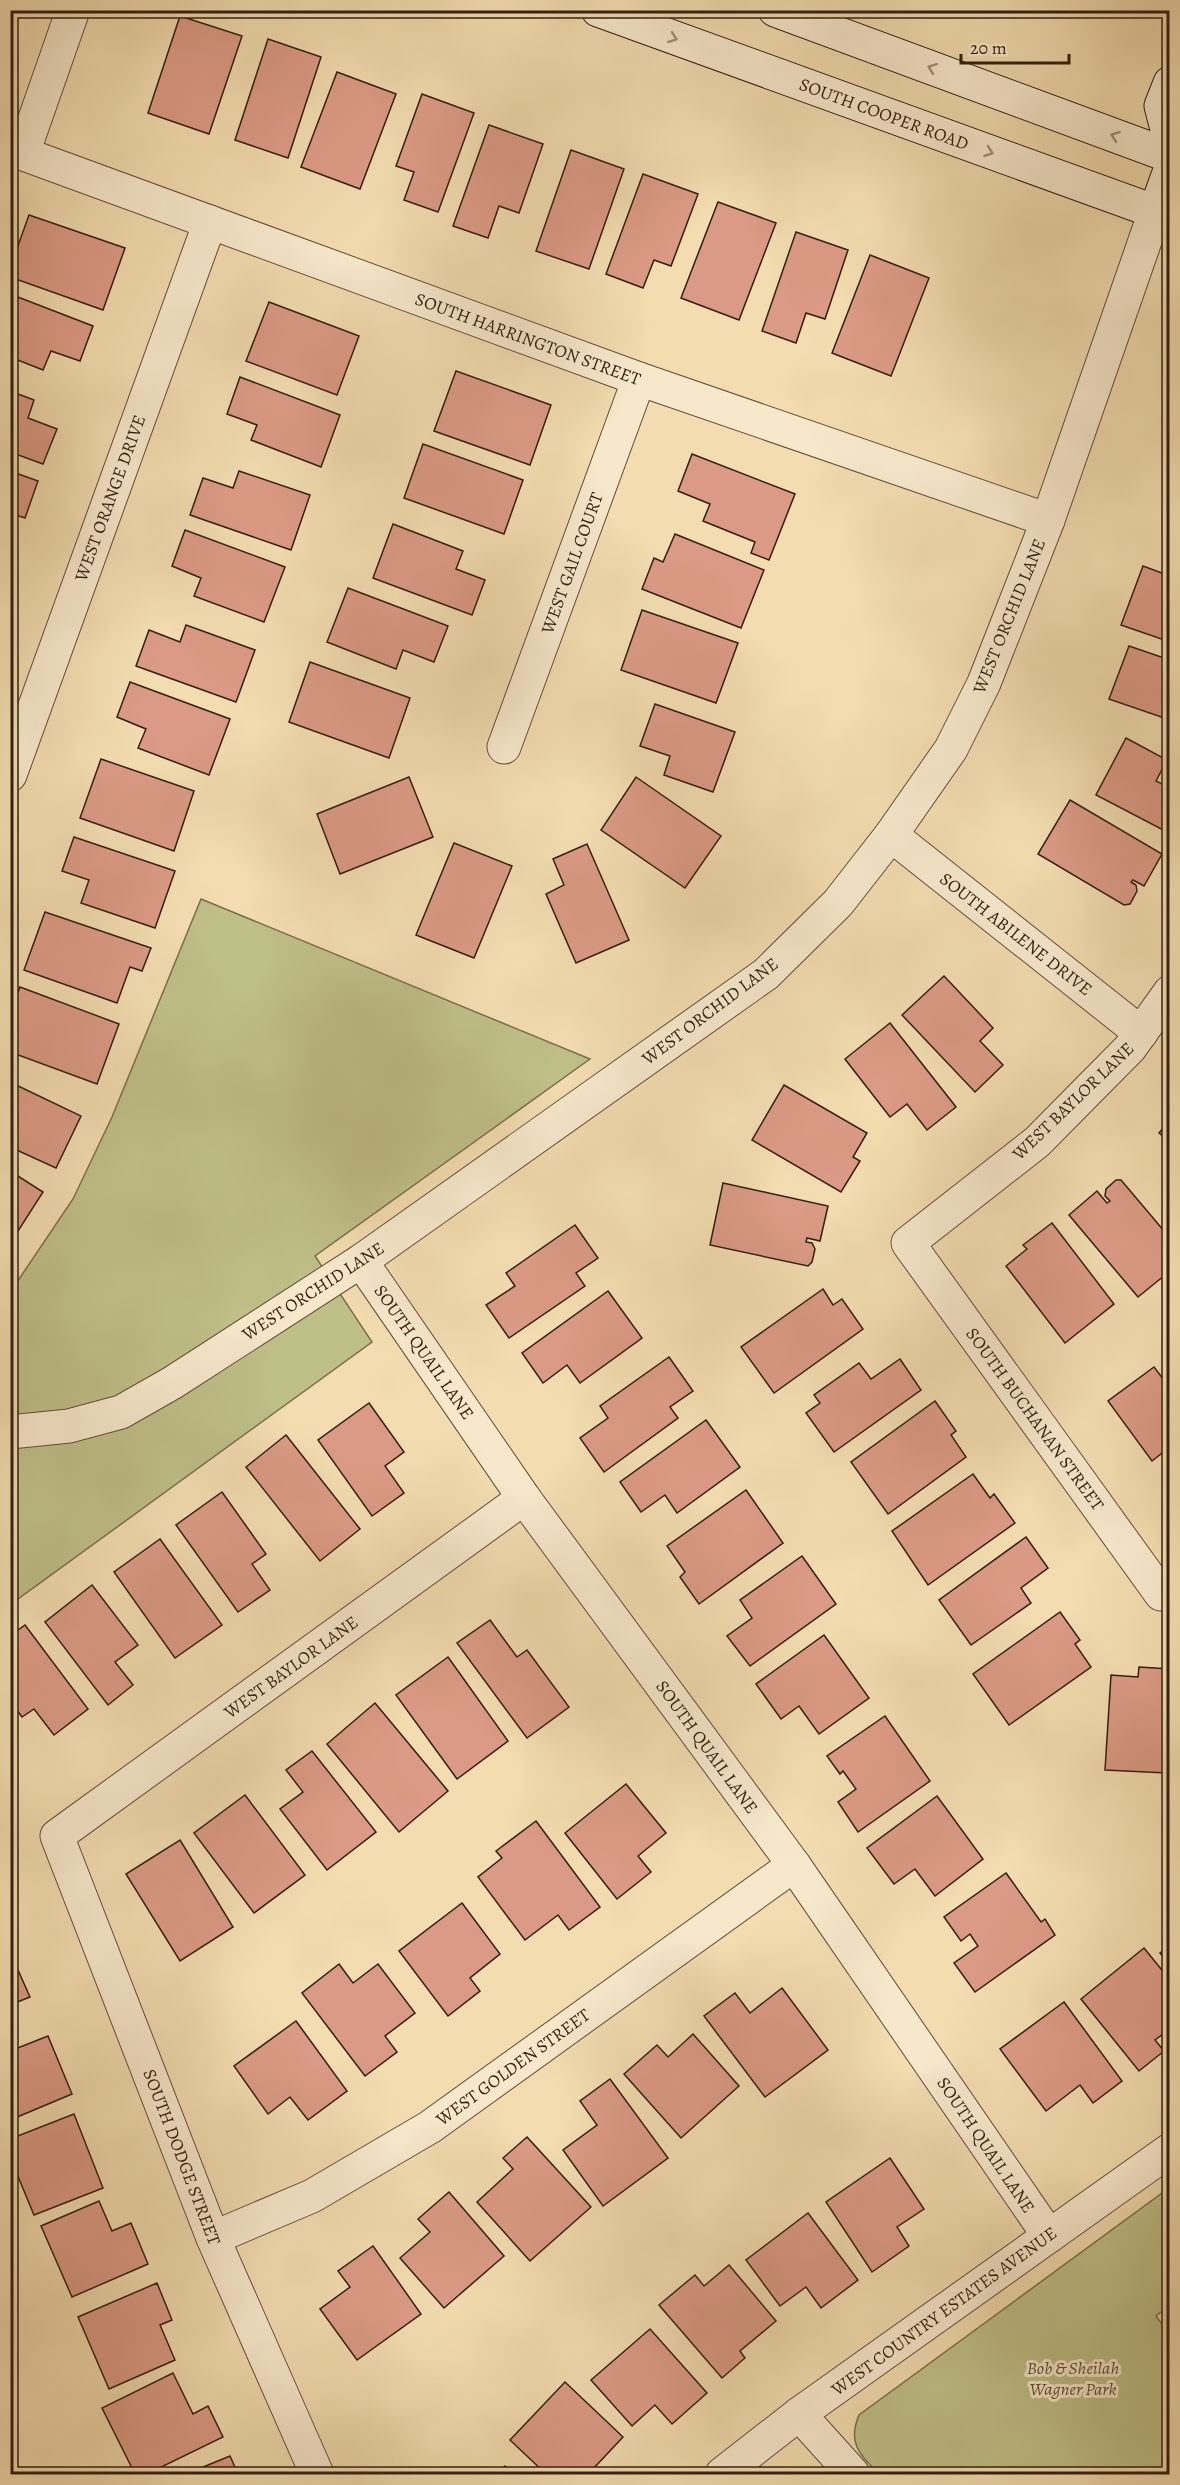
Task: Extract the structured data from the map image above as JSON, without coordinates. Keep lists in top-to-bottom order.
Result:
{
  "streets": {
    "street": [
      "SOUTH COOPER ROAD",
      "SOUTH HARRINGTON STREET",
      "WEST ORANGE DRIVE",
      "WEST GAIL COURT",
      "WEST ORCHID LANE",
      "SOUTH ABILENE DRIVE",
      "WEST BAYLOR LANE",
      "SOUTH QUAIL LANE",
      "SOUTH BUCHANAN STREET",
      "WEST GOLDEN STREET",
      "SOUTH DODGE STREET",
      "WEST COUNTRY ESTATES AVENUE"
    ]
  },
  "crossings": [
    ["SOUTH COOPER ROAD", "WEST ORCHID LANE"],
    ["SOUTH HARRINGTON STREET", "WEST ORANGE DRIVE"],
    ["SOUTH HARRINGTON STREET", "WEST GAIL COURT"],
    ["SOUTH HARRINGTON STREET", "WEST ORCHID LANE"],
    ["WEST ORCHID LANE", "SOUTH ABILENE DRIVE"],
    ["WEST ORCHID LANE", "SOUTH QUAIL LANE"],
    ["SOUTH ABILENE DRIVE", "WEST BAYLOR LANE"],
    ["WEST BAYLOR LANE", "SOUTH QUAIL LANE"],
    ["WEST BAYLOR LANE", "SOUTH BUCHANAN STREET"],
    ["WEST BAYLOR LANE", "SOUTH DODGE STREET"],
    ["SOUTH QUAIL LANE", "WEST GOLDEN STREET"],
    ["SOUTH QUAIL LANE", "WEST COUNTRY ESTATES AVENUE"],
    ["WEST GOLDEN STREET", "SOUTH DODGE STREET"]
  ],
  "parks": ["Bob & Sheilah Wagner Park"],
  "scale_bar": "20 m"
}
